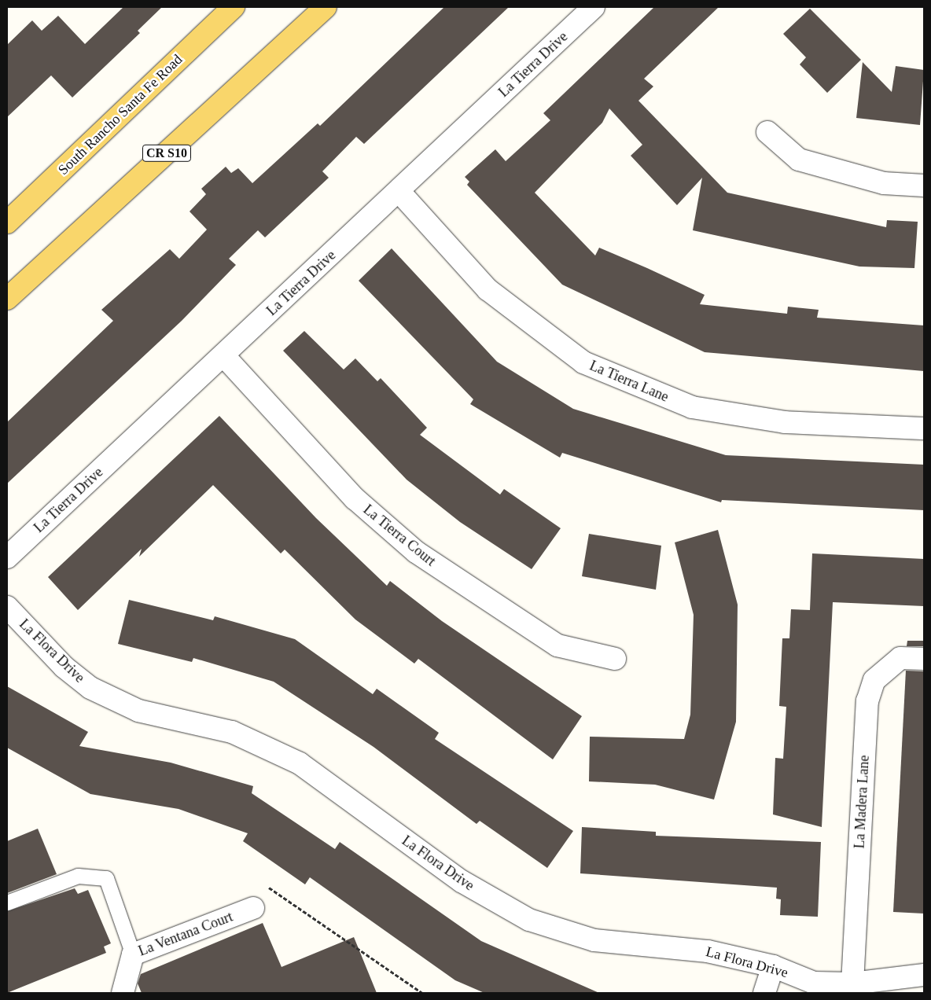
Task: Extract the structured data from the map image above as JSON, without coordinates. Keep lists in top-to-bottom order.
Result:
{
  "streets": {
    "main road": ["South Rancho Santa Fe Road", "CR S10"],
    "street": [
      "La Tierra Drive",
      "La Tierra Lane",
      "La Tierra Court",
      "La Flora Drive",
      "La Madera Lane",
      "La Ventana Court"
    ]
  },
  "crossings": [
    ["La Tierra Drive", "La Tierra Lane"],
    ["La Tierra Drive", "La Tierra Court"],
    ["La Flora Drive", "La Madera Lane"]
  ]
}
